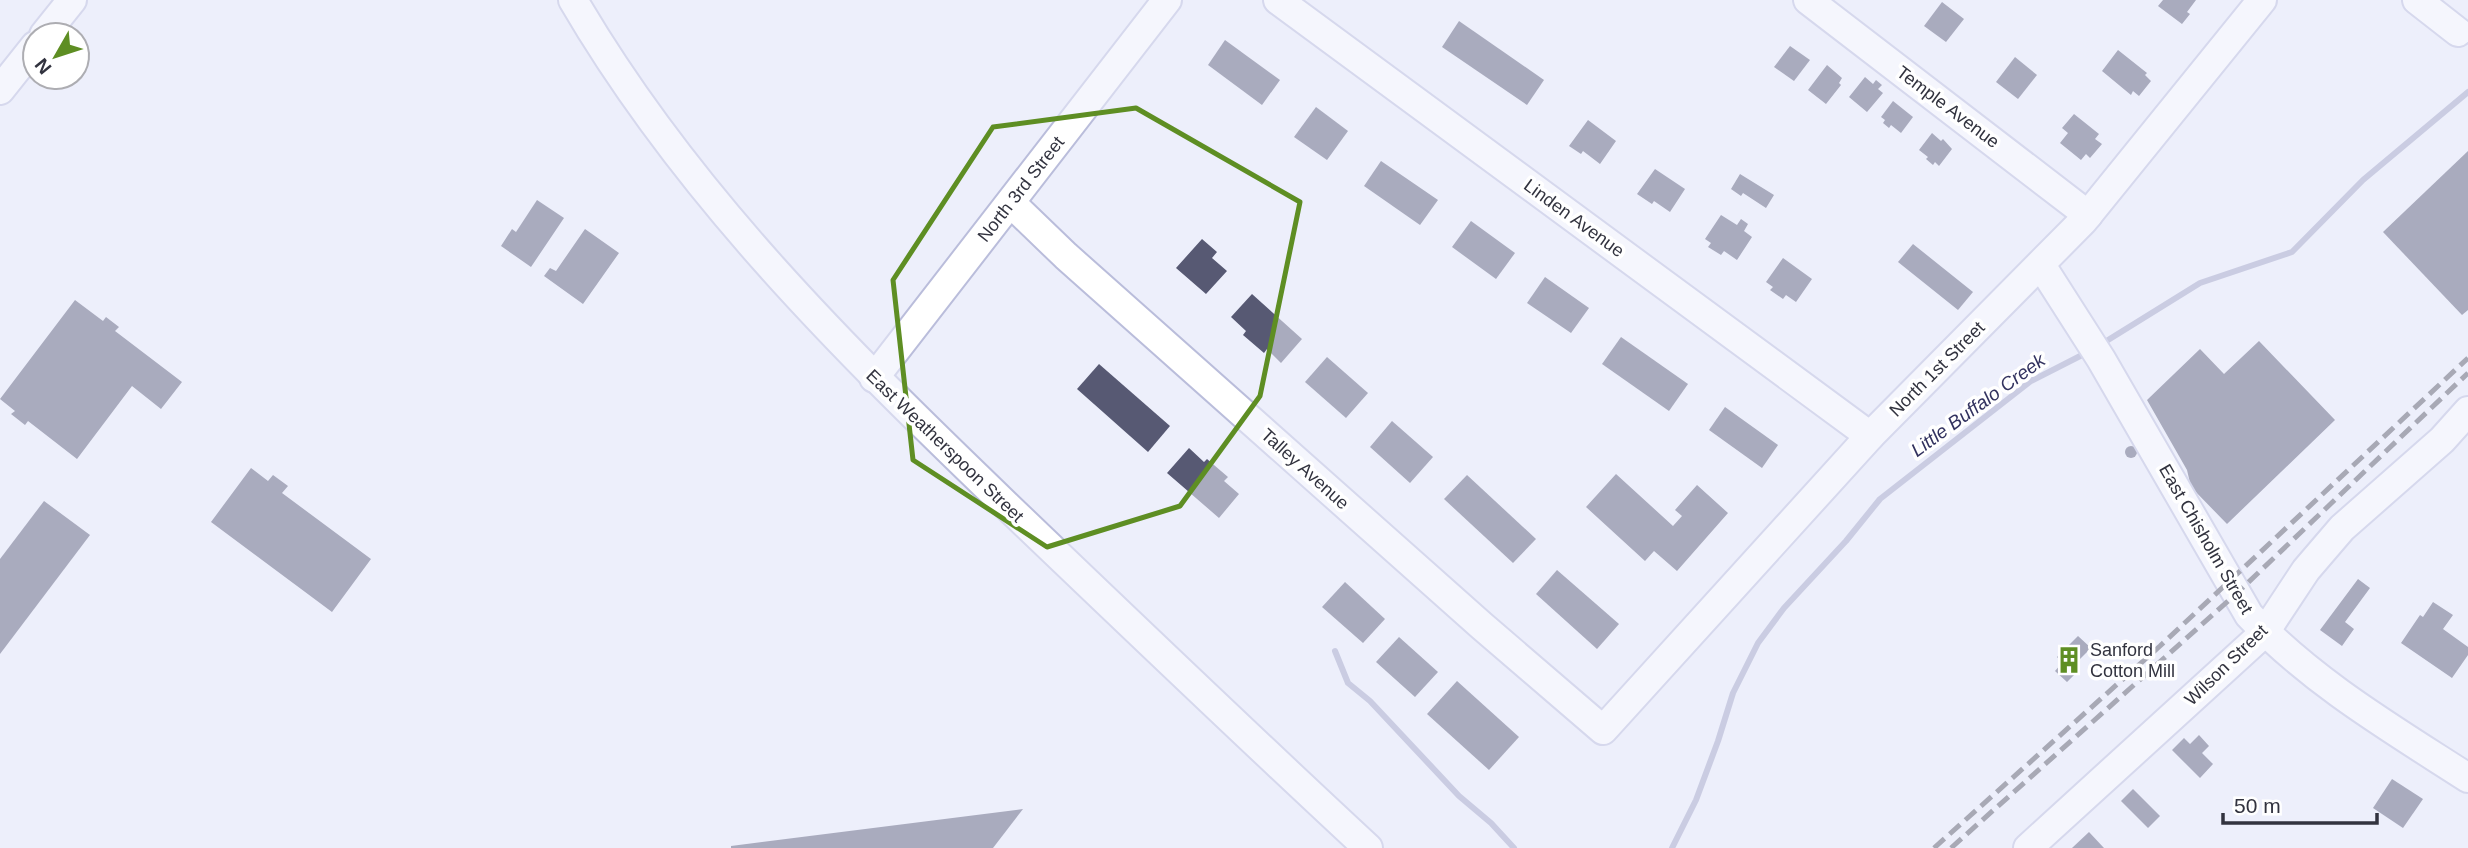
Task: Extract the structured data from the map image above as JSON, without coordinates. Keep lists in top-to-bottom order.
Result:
{
  "streets": {
    "street": [
      "Temple Avenue",
      "North 3rd Street",
      "Linden Avenue",
      "North 1st Street",
      "East Weatherspoon Street",
      "Talley Avenue",
      "East Chisholm Street",
      "Wilson Street"
    ]
  },
  "crossings": [
    ["Temple Avenue", "North 1st Street"],
    ["North 3rd Street", "East Weatherspoon Street"],
    ["North 3rd Street", "Talley Avenue"],
    ["Linden Avenue", "North 1st Street"],
    ["North 1st Street", "Talley Avenue"],
    ["North 1st Street", "East Chisholm Street"],
    ["East Chisholm Street", "Wilson Street"]
  ],
  "water": ["Little Buffalo Creek"],
  "places": {
    "building": ["Sanford Cotton Mill"]
  },
  "scale_bar": "50 m",
  "north": "bottom left"
}
